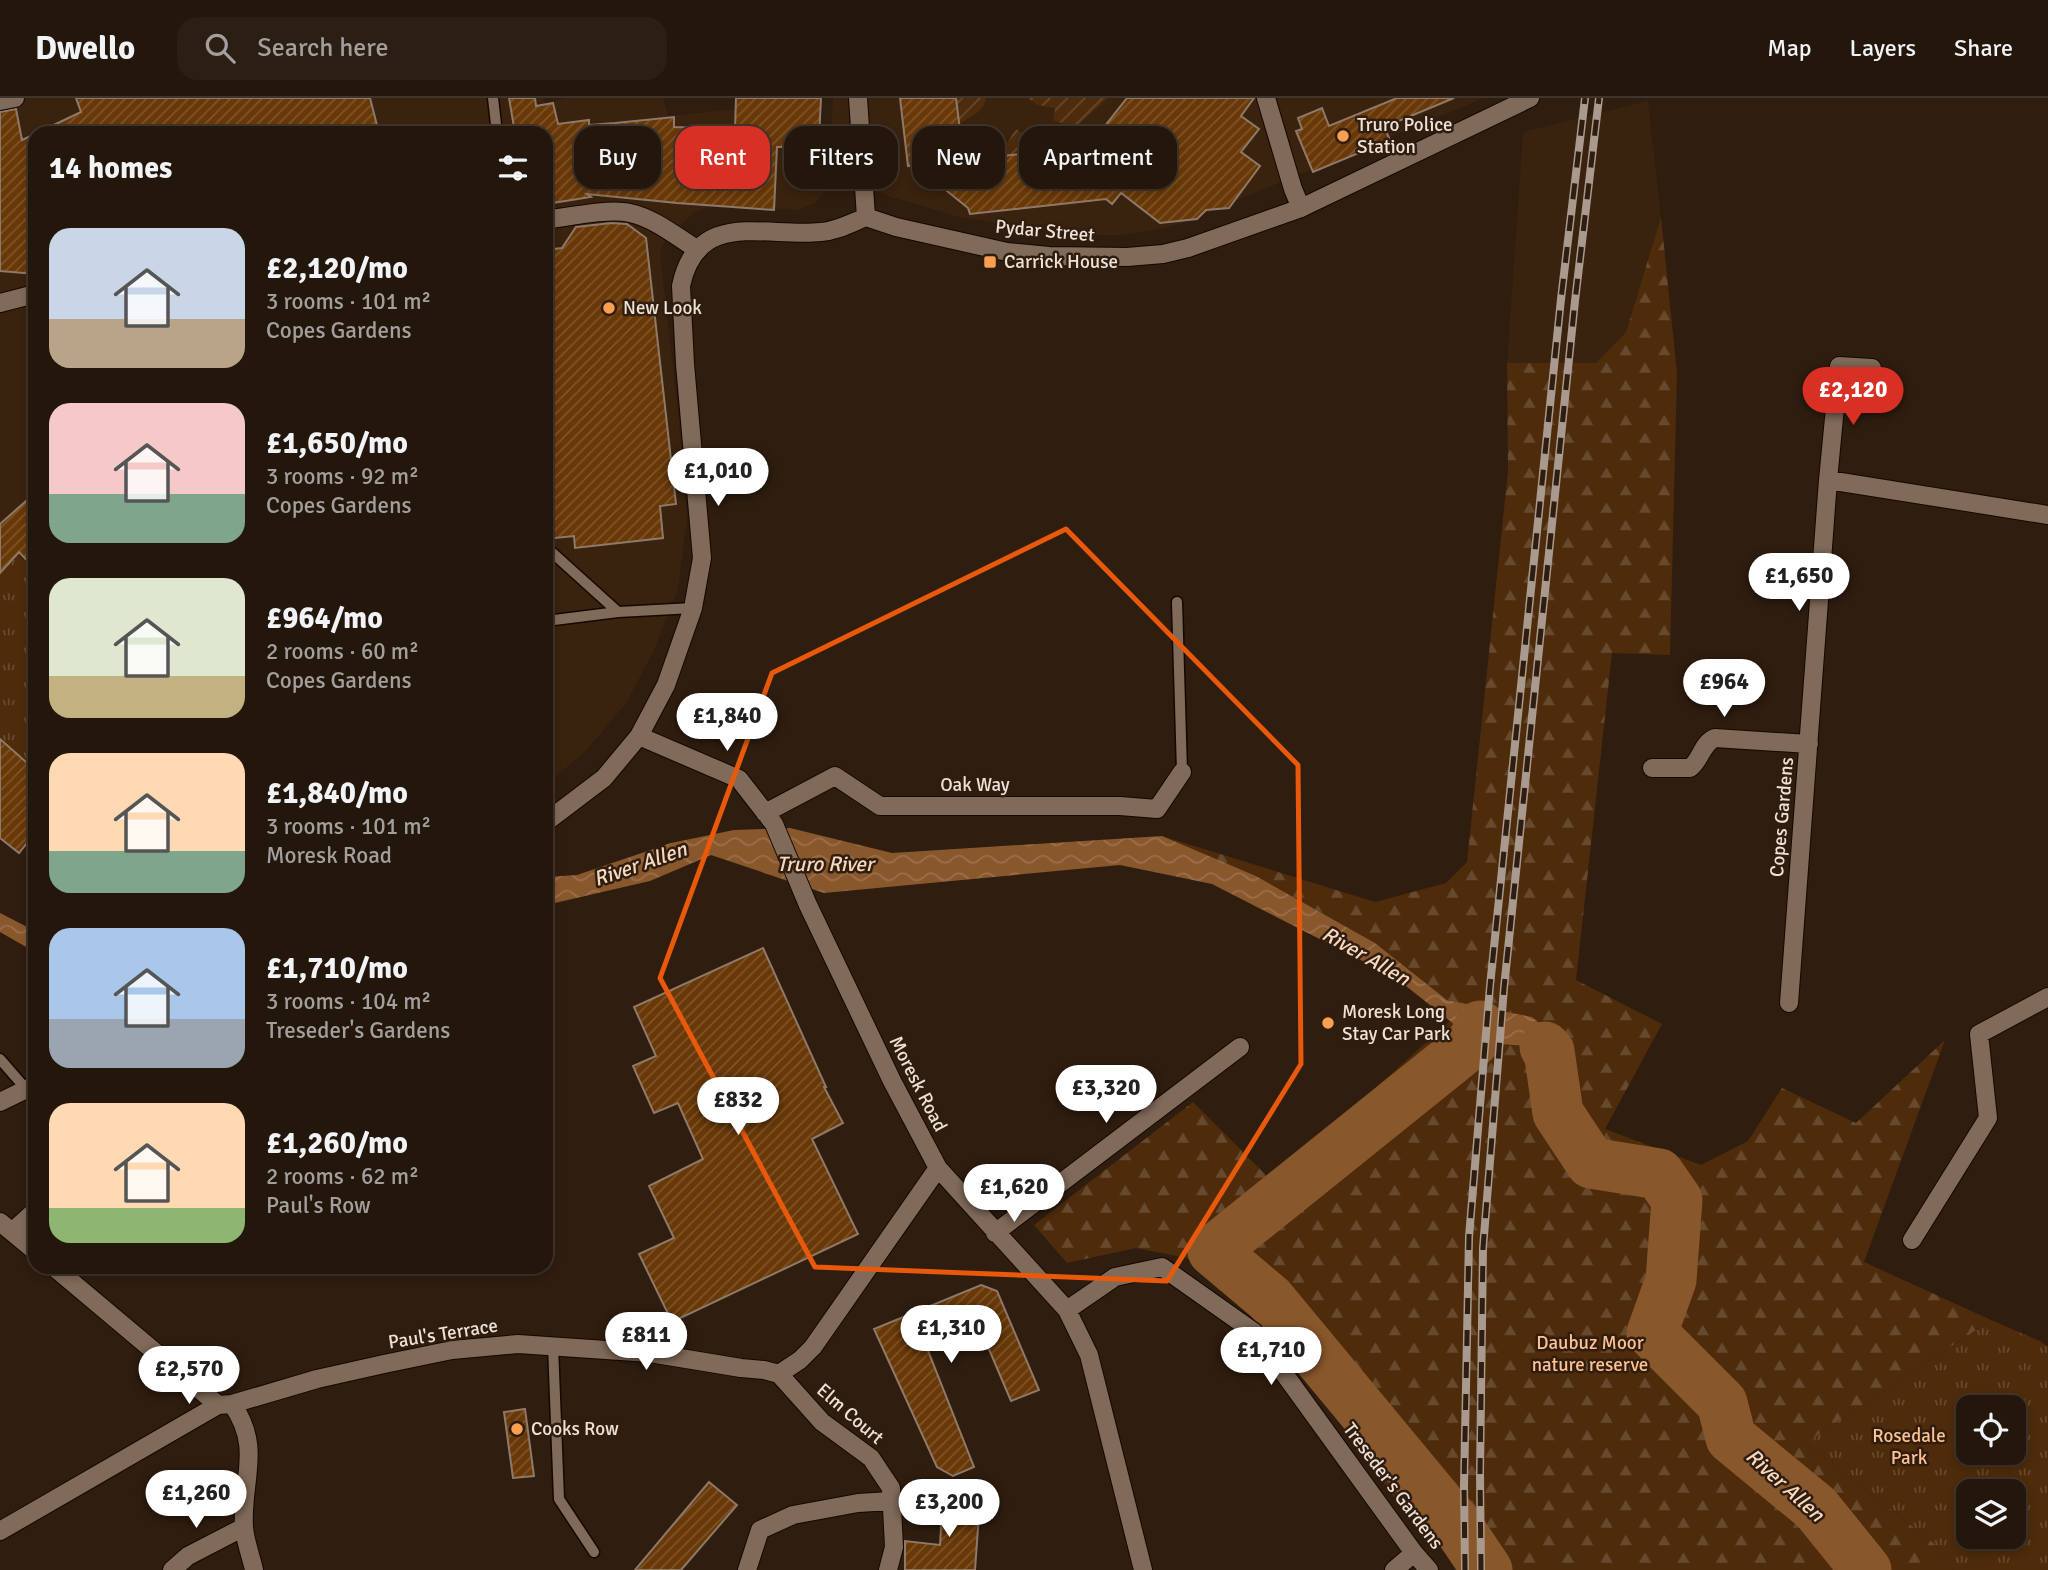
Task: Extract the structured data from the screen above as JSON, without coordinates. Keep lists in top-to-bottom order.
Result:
{
  "streets": {
    "street": [
      "Pydar Street",
      "Oak Way",
      "Copes Gardens",
      "Moresk Road",
      "Paul's Terrace",
      "Elm Court",
      "Treseder's Gardens"
    ]
  },
  "crossings": [
    ["Oak Way", "Moresk Road"],
    ["Moresk Road", "Treseder's Gardens"],
    ["Paul's Terrace", "Elm Court"]
  ],
  "water": ["River Allen", "Truro River"],
  "parks": ["Daubuz Moor nature reserve", "Rosedale Park"],
  "places": {
    "other": [
      "Truro Police Station",
      "New Look",
      "Moresk Long Stay Car Park",
      "Cooks Row"
    ],
    "transit": ["Carrick House"]
  },
  "page": {
    "header": "Dwello",
    "search": "Search here",
    "nav": ["Map", "Layers", "Share"],
    "chip": [
      "Buy",
      "Rent",
      "Filters",
      "New",
      "Apartment"
    ],
    "heading": "14 homes",
    "list": [
      {
        "name": "£2,120/mo",
        "note": "3 rooms · 101 m² · Copes Gardens"
      },
      {
        "name": "£1,650/mo",
        "note": "3 rooms · 92 m² · Copes Gardens"
      },
      {
        "name": "£964/mo",
        "note": "2 rooms · 60 m² · Copes Gardens"
      },
      {
        "name": "£1,840/mo",
        "note": "3 rooms · 101 m² · Moresk Road"
      },
      {
        "name": "£1,710/mo",
        "note": "3 rooms · 104 m² · Treseder's Gardens"
      },
      {
        "name": "£1,260/mo",
        "note": "2 rooms · 62 m² · Paul's Row"
      }
    ],
    "price": [
      "£2,120",
      "£1,010",
      "£1,650",
      "£964",
      "£1,840",
      "£3,320",
      "£832",
      "£1,620",
      "£1,310",
      "£811",
      "£1,710",
      "£2,570",
      "£1,260",
      "£3,200"
    ]
  }
}
